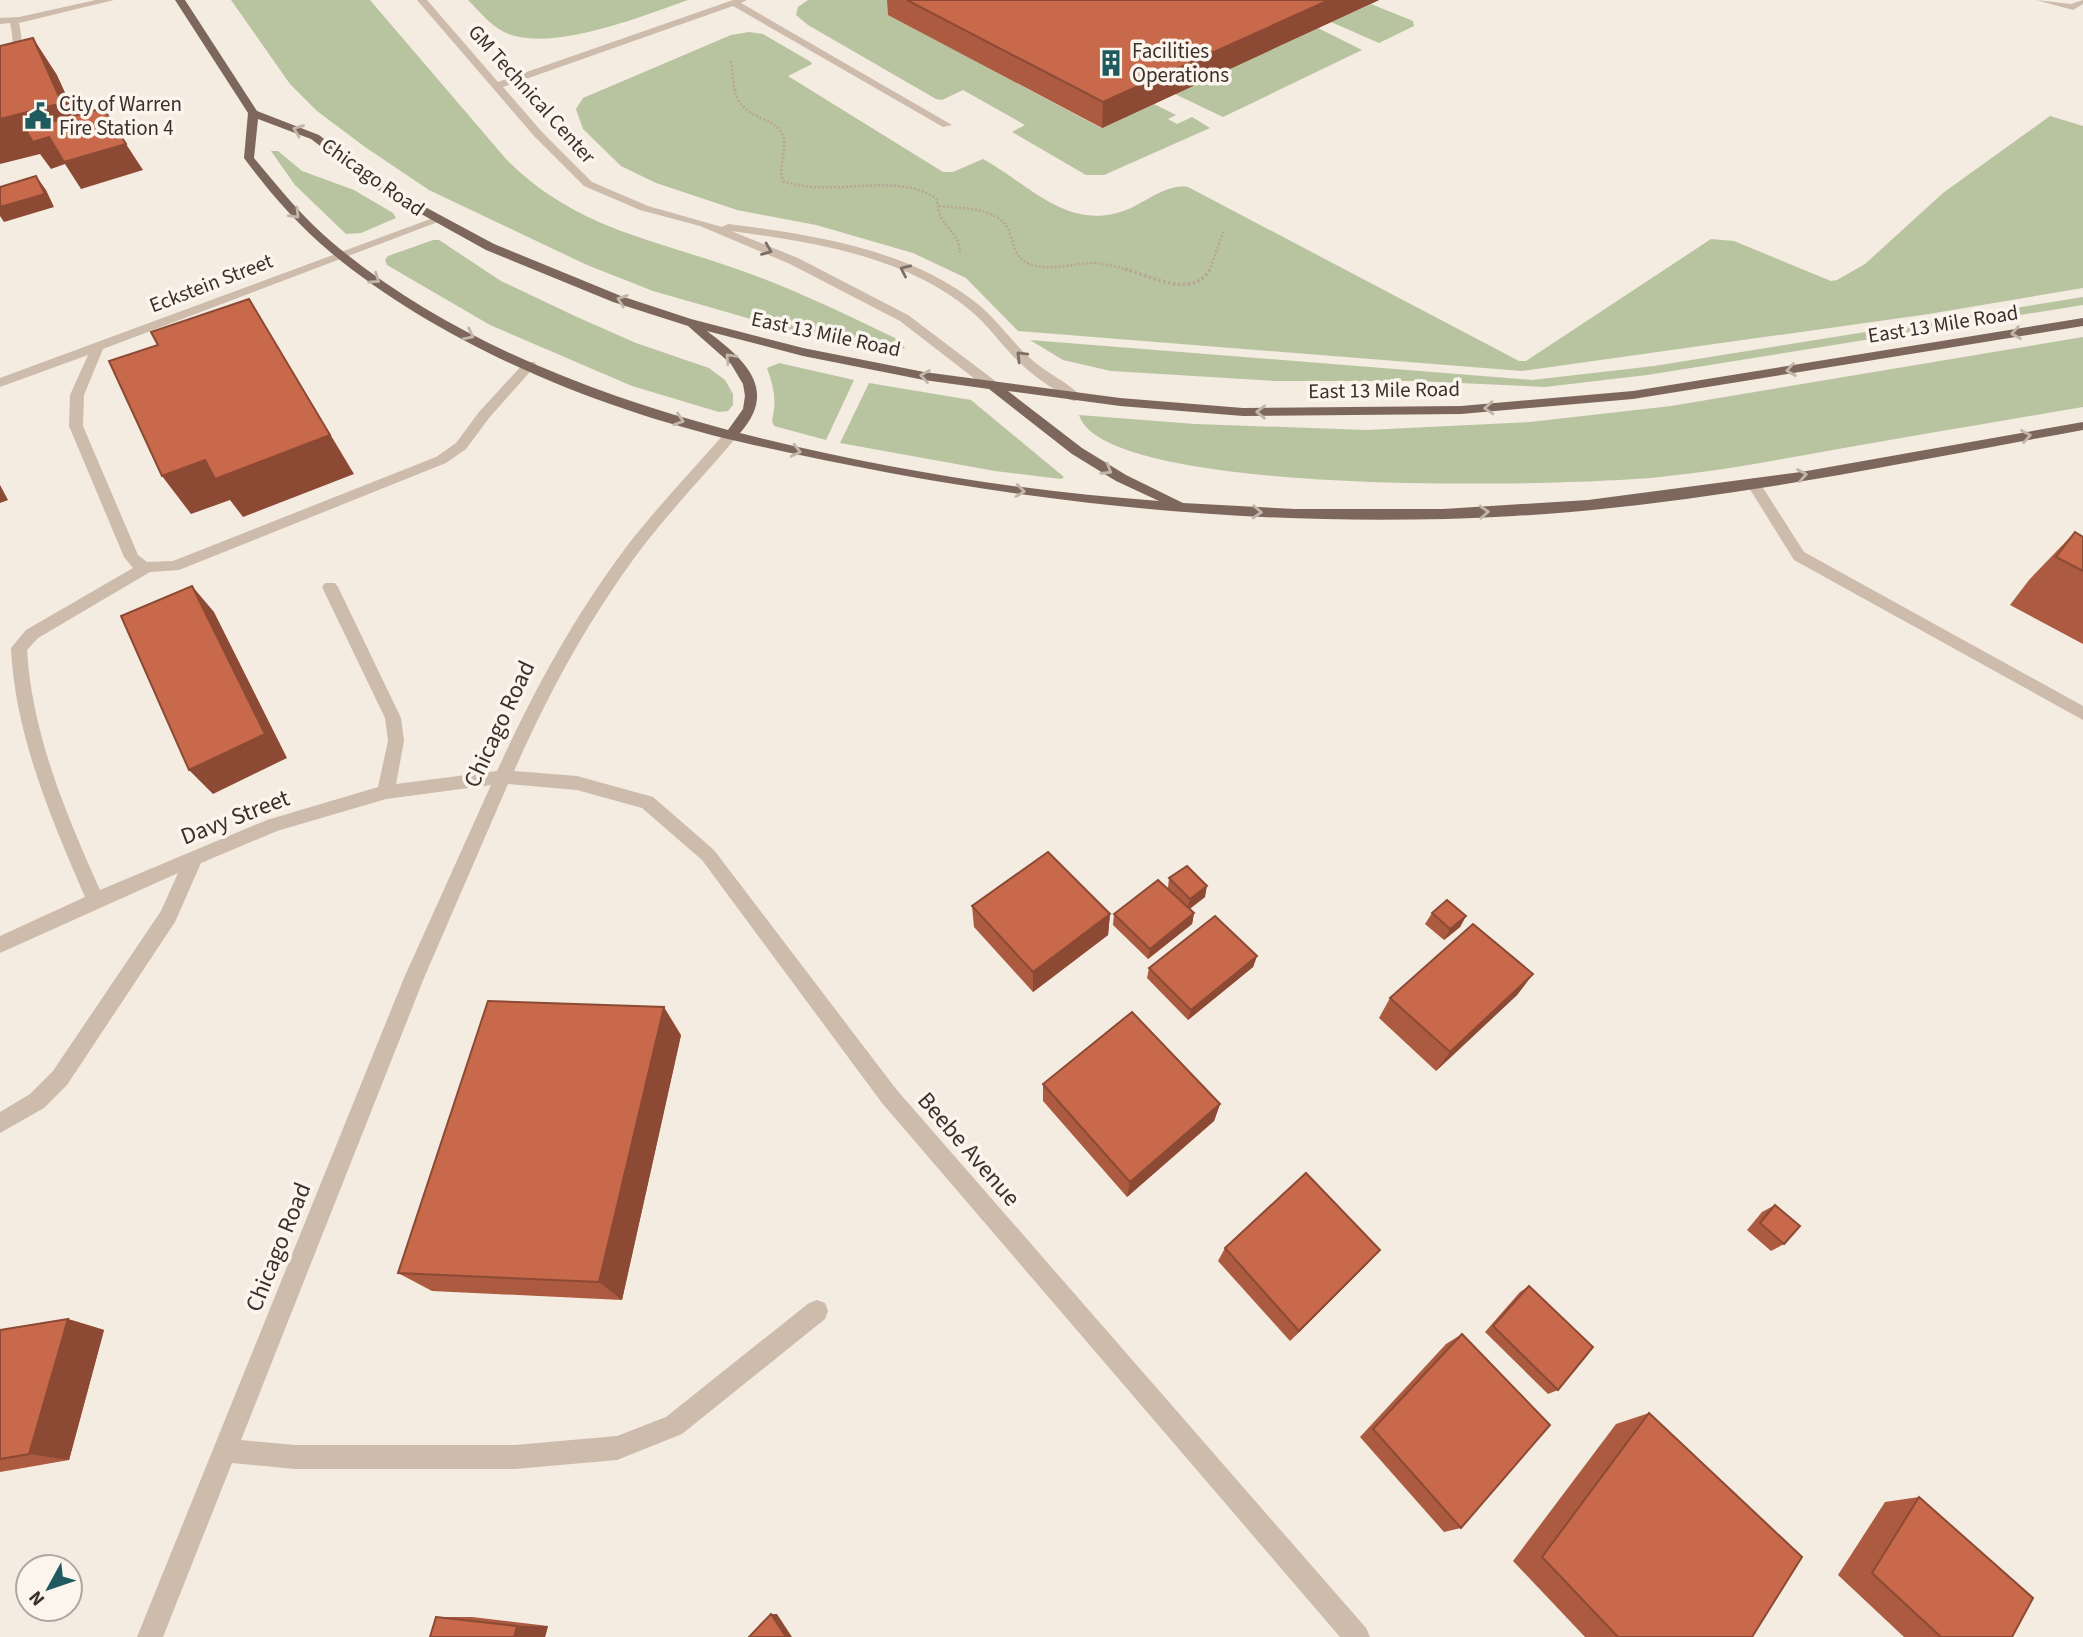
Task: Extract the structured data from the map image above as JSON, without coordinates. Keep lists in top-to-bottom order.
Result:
{
  "streets": {
    "main road": ["Chicago Road", "East 13 Mile Road"],
    "street": [
      "GM Technical Center",
      "Eckstein Street",
      "Davy Street",
      "Beebe Avenue"
    ]
  },
  "crossings": [
    ["GM Technical Center", "East 13 Mile Road"],
    ["Chicago Road", "Eckstein Street"],
    ["Chicago Road", "East 13 Mile Road"],
    ["Chicago Road", "Davy Street"],
    ["Chicago Road", "Beebe Avenue"],
    ["Davy Street", "Beebe Avenue"]
  ],
  "places": {
    "building": ["Facilities Operations"],
    "public building": ["City of Warren Fire Station 4"]
  },
  "north": "bottom left"
}
